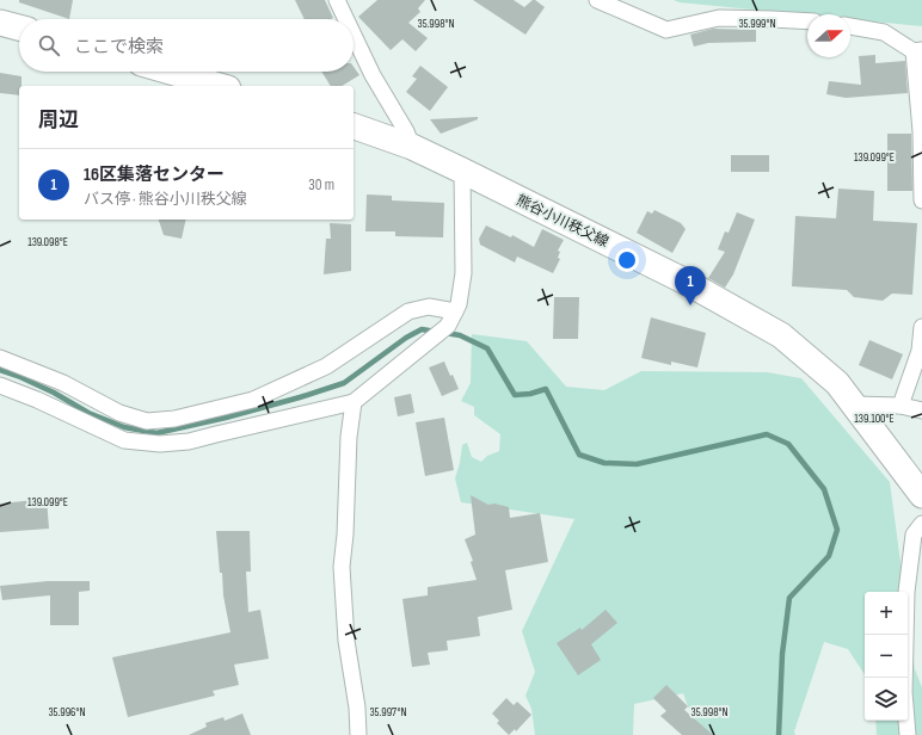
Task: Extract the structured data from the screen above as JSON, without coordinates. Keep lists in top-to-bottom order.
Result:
{
  "streets": {
    "main road": ["熊谷小川秩父線"]
  },
  "north": "right",
  "page": {
    "search": "ここで検索",
    "heading": "周辺",
    "list": [
      {
        "mark": "1",
        "name": "16区集落センター",
        "note": "バス停 · 熊谷小川秩父線",
        "value": "30 m"
      }
    ],
    "pins": "1",
    "map_buttons": ["+", "−"]
  },
  "coordinates": [
    "35.998°N",
    "35.999°N",
    "139.099°E",
    "139.098°E",
    "139.100°E",
    "35.996°N",
    "35.997°N"
  ]
}
